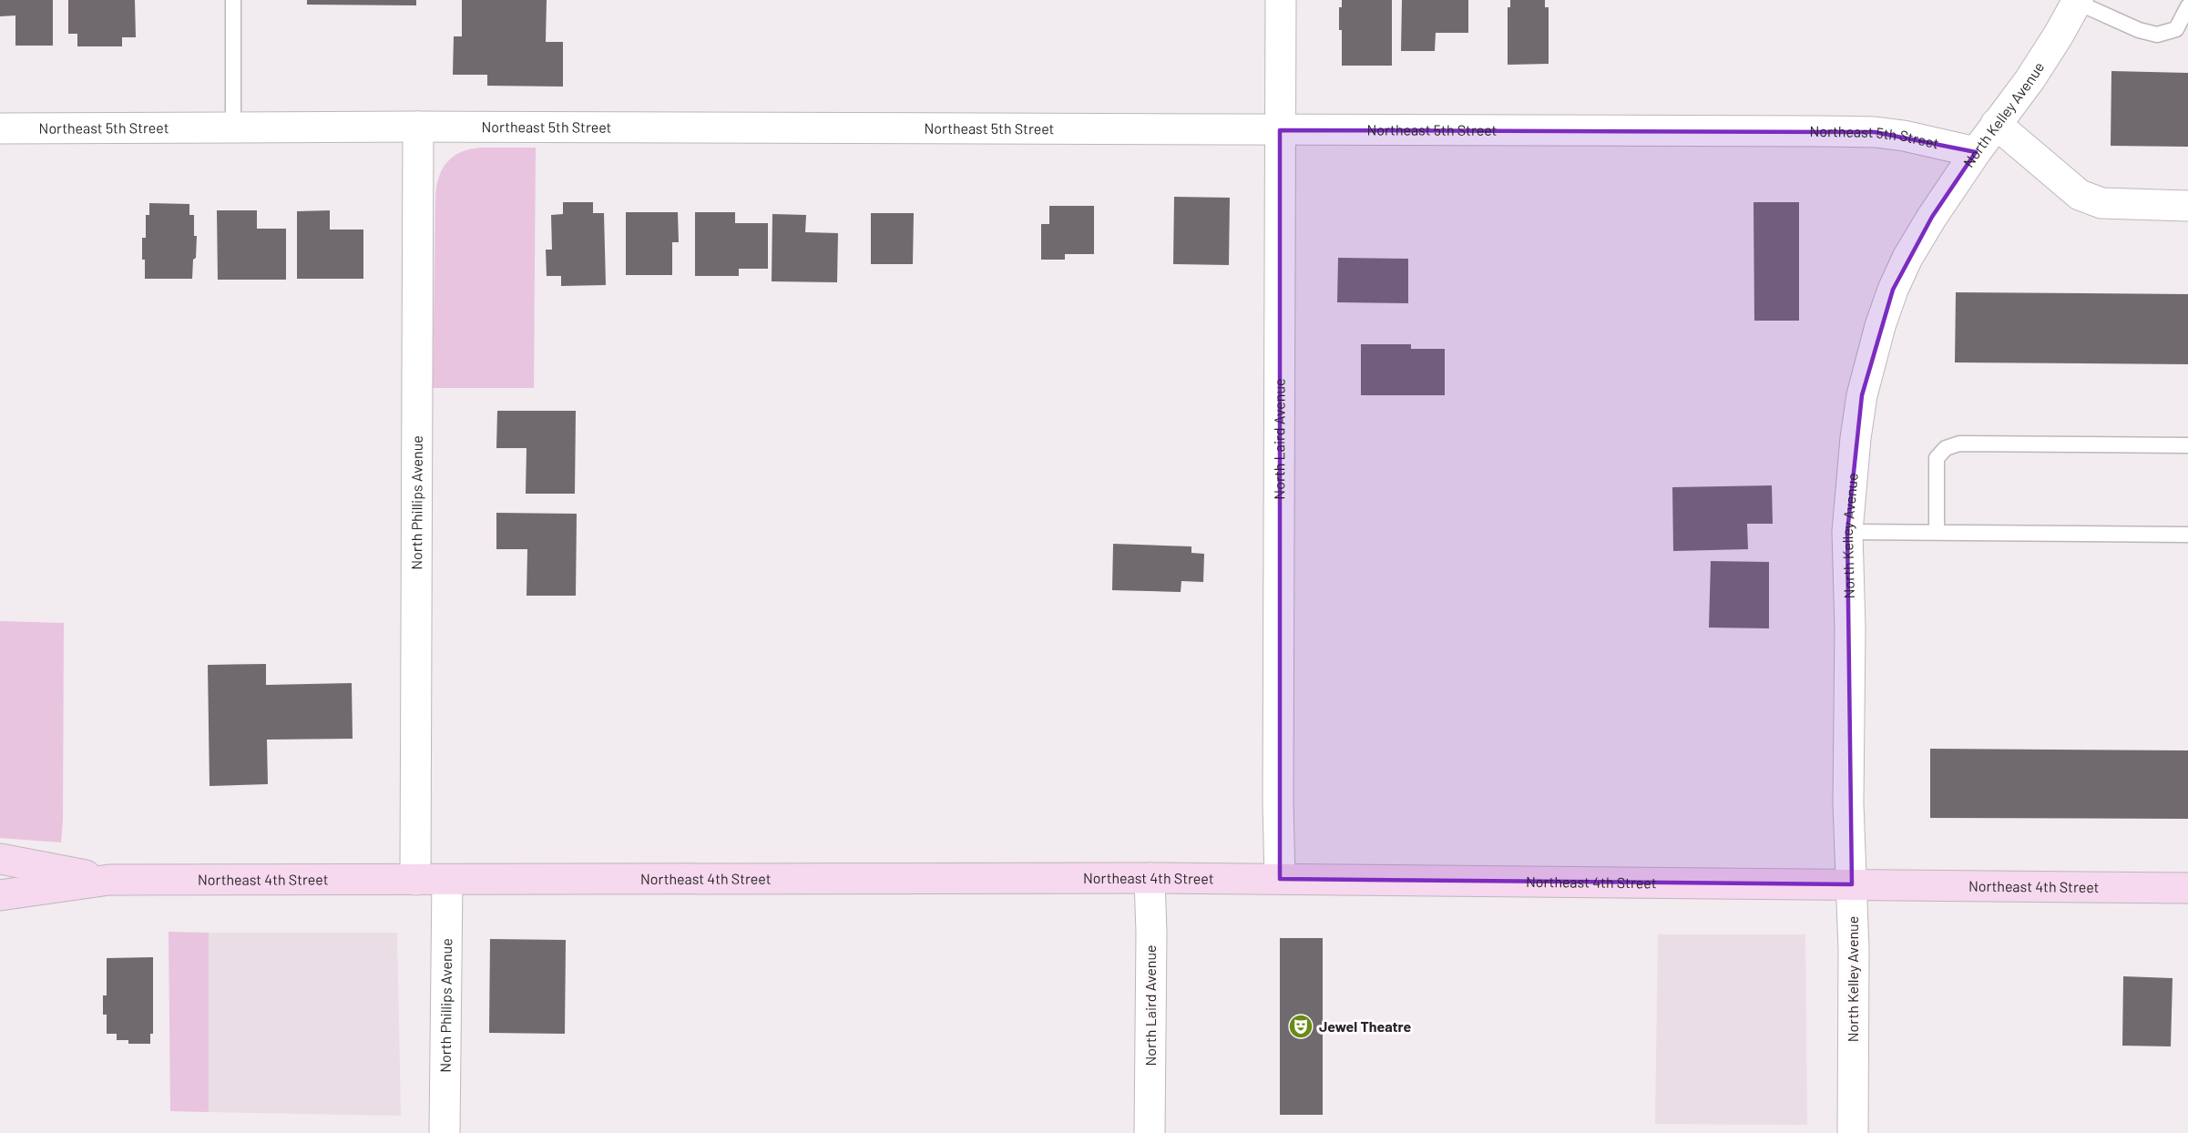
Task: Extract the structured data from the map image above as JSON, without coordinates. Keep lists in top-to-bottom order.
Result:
{
  "streets": {
    "main road": ["Northeast 4th Street"],
    "street": [
      "North Kelley Avenue",
      "Northeast 5th Street",
      "North Laird Avenue",
      "North Phillips Avenue"
    ]
  },
  "crossings": [
    ["North Kelley Avenue", "Northeast 5th Street"],
    ["North Kelley Avenue", "Northeast 4th Street"],
    ["Northeast 5th Street", "North Laird Avenue"],
    ["Northeast 5th Street", "North Phillips Avenue"],
    ["North Laird Avenue", "Northeast 4th Street"],
    ["North Phillips Avenue", "Northeast 4th Street"]
  ],
  "places": {
    "theatre": ["Jewel Theatre"]
  }
}
